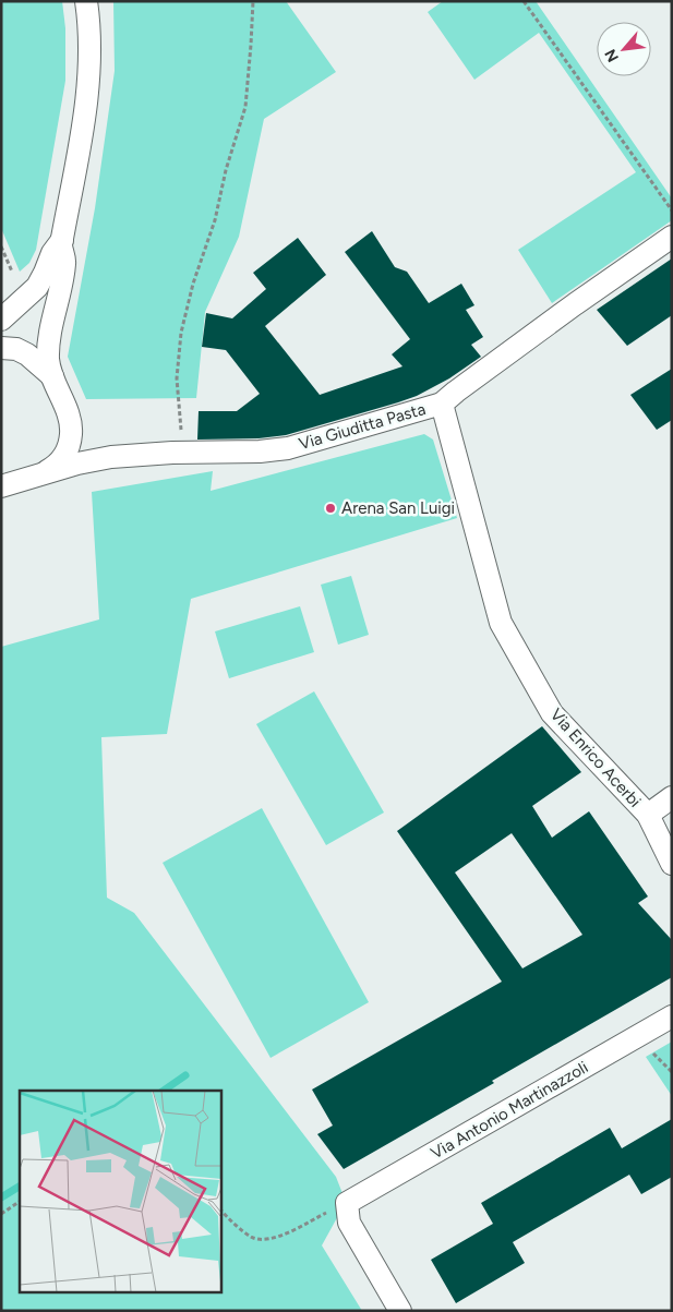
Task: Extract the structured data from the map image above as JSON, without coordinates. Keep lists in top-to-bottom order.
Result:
{
  "streets": {
    "street": ["Via Giuditta Pasta", "Via Enrico Acerbi", "Via Antonio Martinazzoli"]
  },
  "crossings": [
    ["Via Giuditta Pasta", "Via Enrico Acerbi"]
  ],
  "places": ["Arena San Luigi"],
  "north": "bottom left"
}
